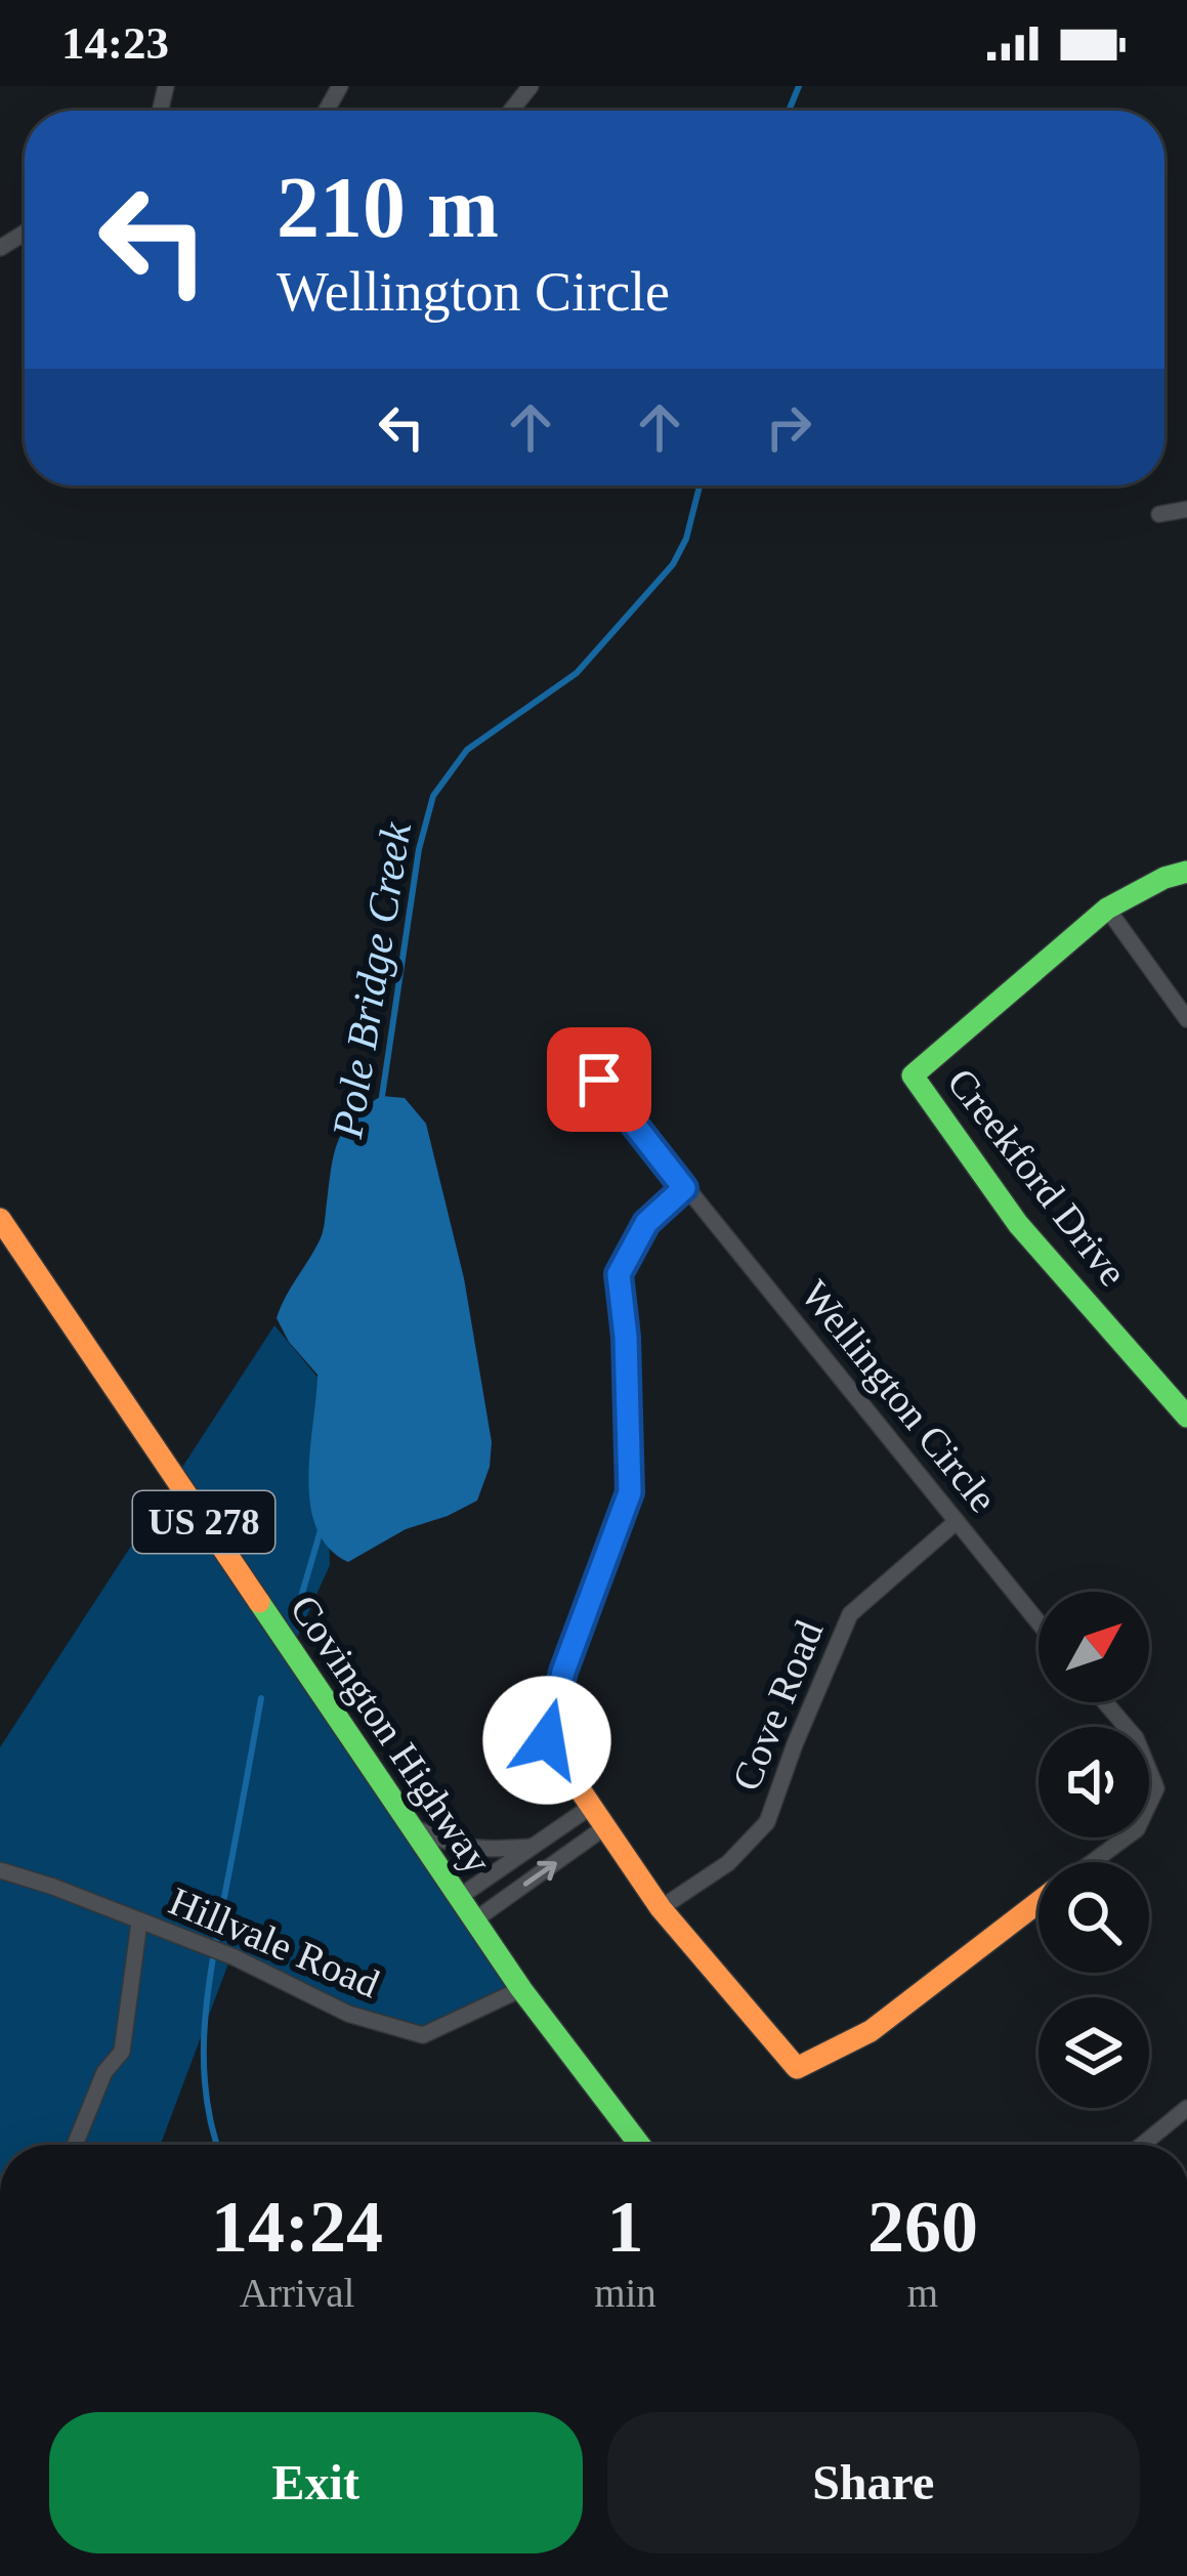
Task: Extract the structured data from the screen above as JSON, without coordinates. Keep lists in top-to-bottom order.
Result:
{
  "streets": {
    "street": [
      "Creekford Drive",
      "Wellington Circle",
      "US 278",
      "Cove Road",
      "Covington Highway",
      "Hillvale Road"
    ]
  },
  "crossings": [
    ["Wellington Circle", "Cove Road"],
    ["Covington Highway", "Hillvale Road"]
  ],
  "water": ["Pole Bridge Creek"],
  "north": "top right",
  "page": {
    "status": "14:23",
    "turn": ["210 m", "Wellington Circle"],
    "eta": [
      "14:24",
      "Arrival",
      "1",
      "min",
      "260",
      "m"
    ],
    "buttons": ["Exit", "Share"]
  }
}
